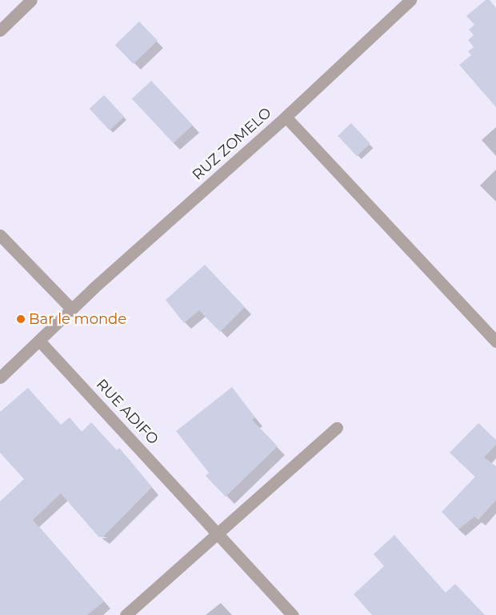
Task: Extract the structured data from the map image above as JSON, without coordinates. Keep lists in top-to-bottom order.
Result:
{
  "streets": {
    "street": ["RUZ ZOMELO", "RUE ADIFO"]
  },
  "places": ["Bar le monde"]
}
